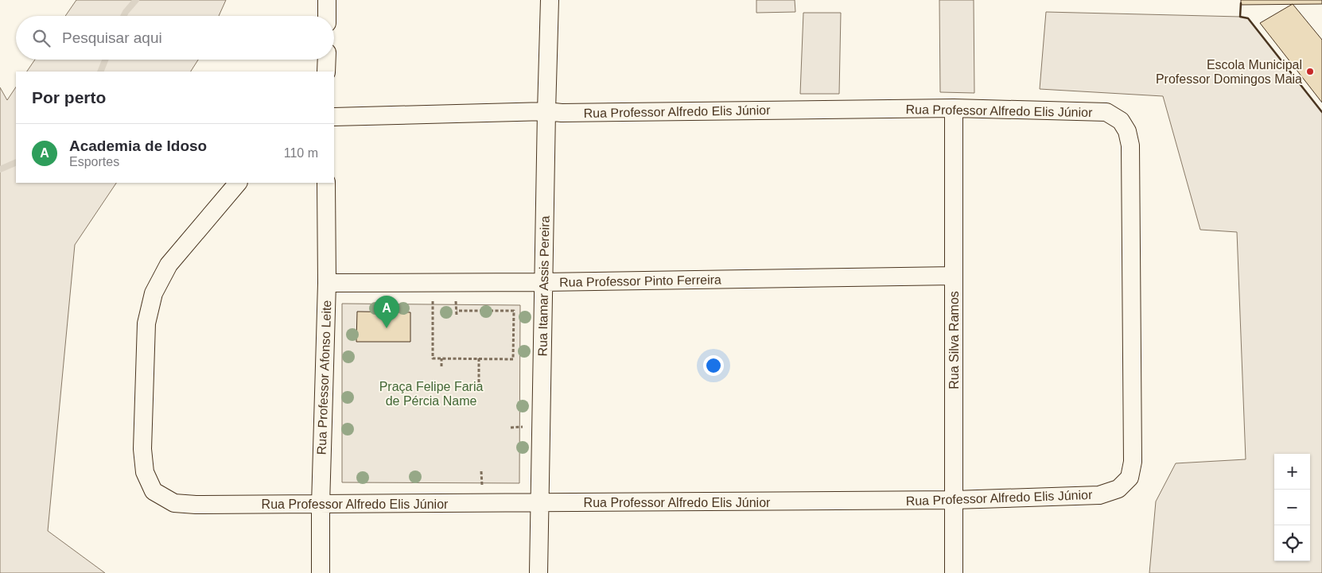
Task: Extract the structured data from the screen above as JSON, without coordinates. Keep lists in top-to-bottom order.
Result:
{
  "streets": {
    "street": [
      "Rua Professor Alfredo Elis Júnior",
      "Rua Professor Pinto Ferreira",
      "Rua Itamar Assis Pereira",
      "Rua Silva Ramos",
      "Rua Professor Afonso Leite"
    ]
  },
  "crossings": [
    ["Rua Professor Alfredo Elis Júnior", "Rua Itamar Assis Pereira"],
    ["Rua Professor Alfredo Elis Júnior", "Rua Silva Ramos"],
    ["Rua Professor Alfredo Elis Júnior", "Rua Professor Afonso Leite"],
    ["Rua Professor Pinto Ferreira", "Rua Itamar Assis Pereira"],
    ["Rua Professor Pinto Ferreira", "Rua Silva Ramos"],
    ["Rua Professor Pinto Ferreira", "Rua Professor Afonso Leite"]
  ],
  "parks": ["Praça Felipe Faria de Pércia Name"],
  "places": ["Escola Municipal Professor Domingos Maia"],
  "page": {
    "search": "Pesquisar aqui",
    "heading": "Por perto",
    "list": [
      {
        "mark": "A",
        "name": "Academia de Idoso",
        "note": "Esportes",
        "value": "110 m"
      }
    ],
    "pins": "A",
    "map_buttons": ["+", "−"]
  }
}
